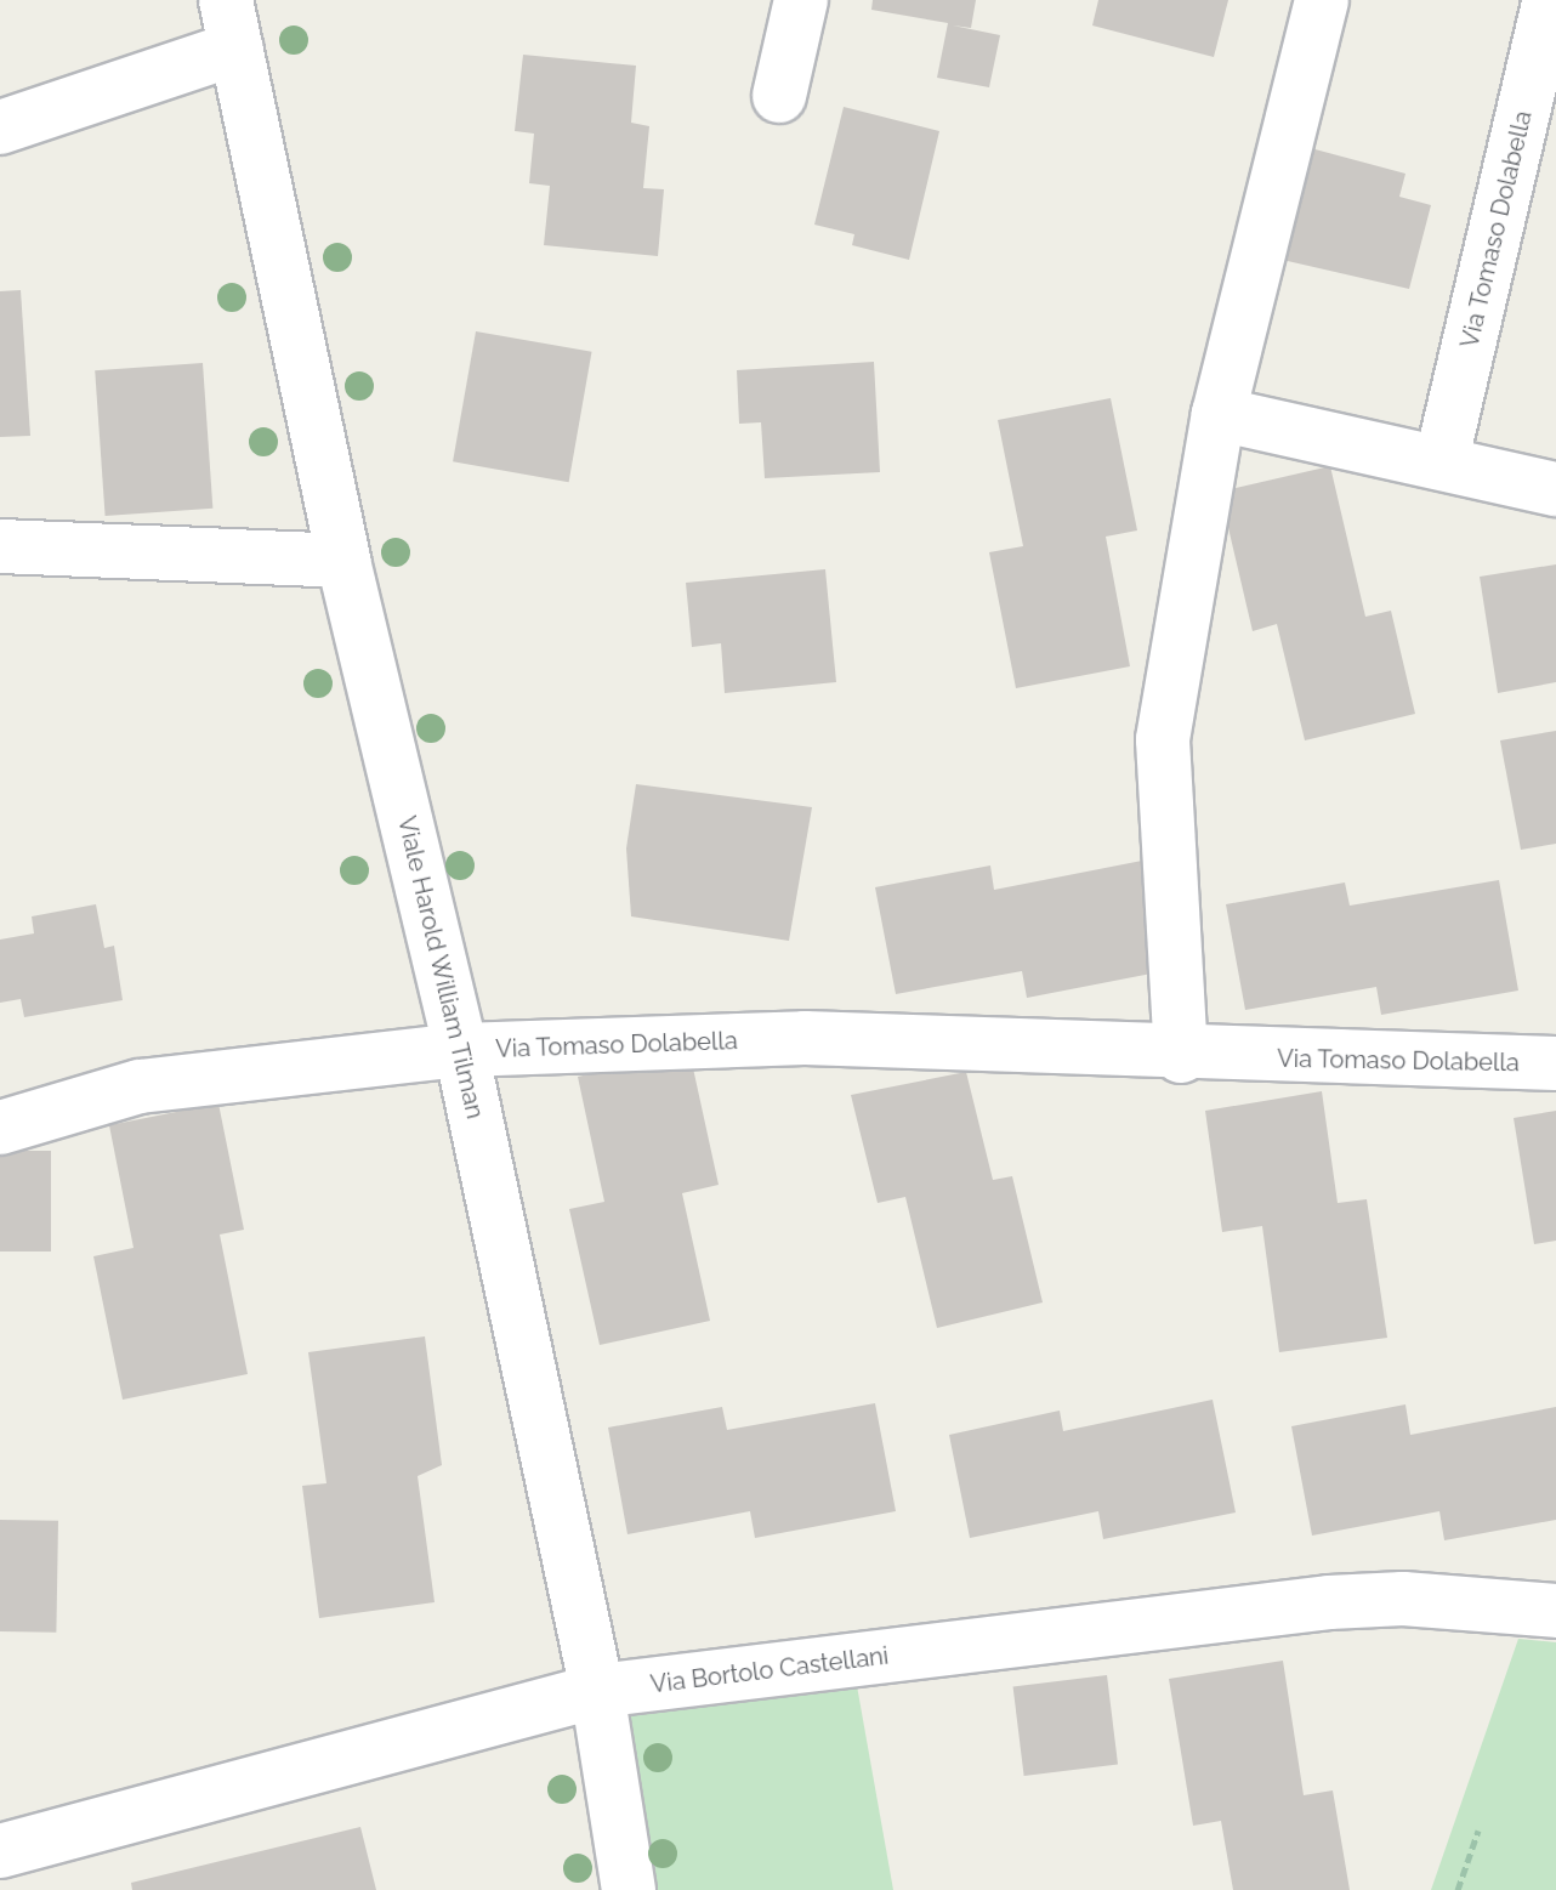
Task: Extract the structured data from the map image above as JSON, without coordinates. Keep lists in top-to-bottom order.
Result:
{
  "streets": {
    "street": ["Via Tomaso Dolabella", "Viale Harold William Tilman", "Via Bortolo Castellani"]
  },
  "crossings": [
    ["Via Tomaso Dolabella", "Viale Harold William Tilman"],
    ["Viale Harold William Tilman", "Via Bortolo Castellani"]
  ]
}
